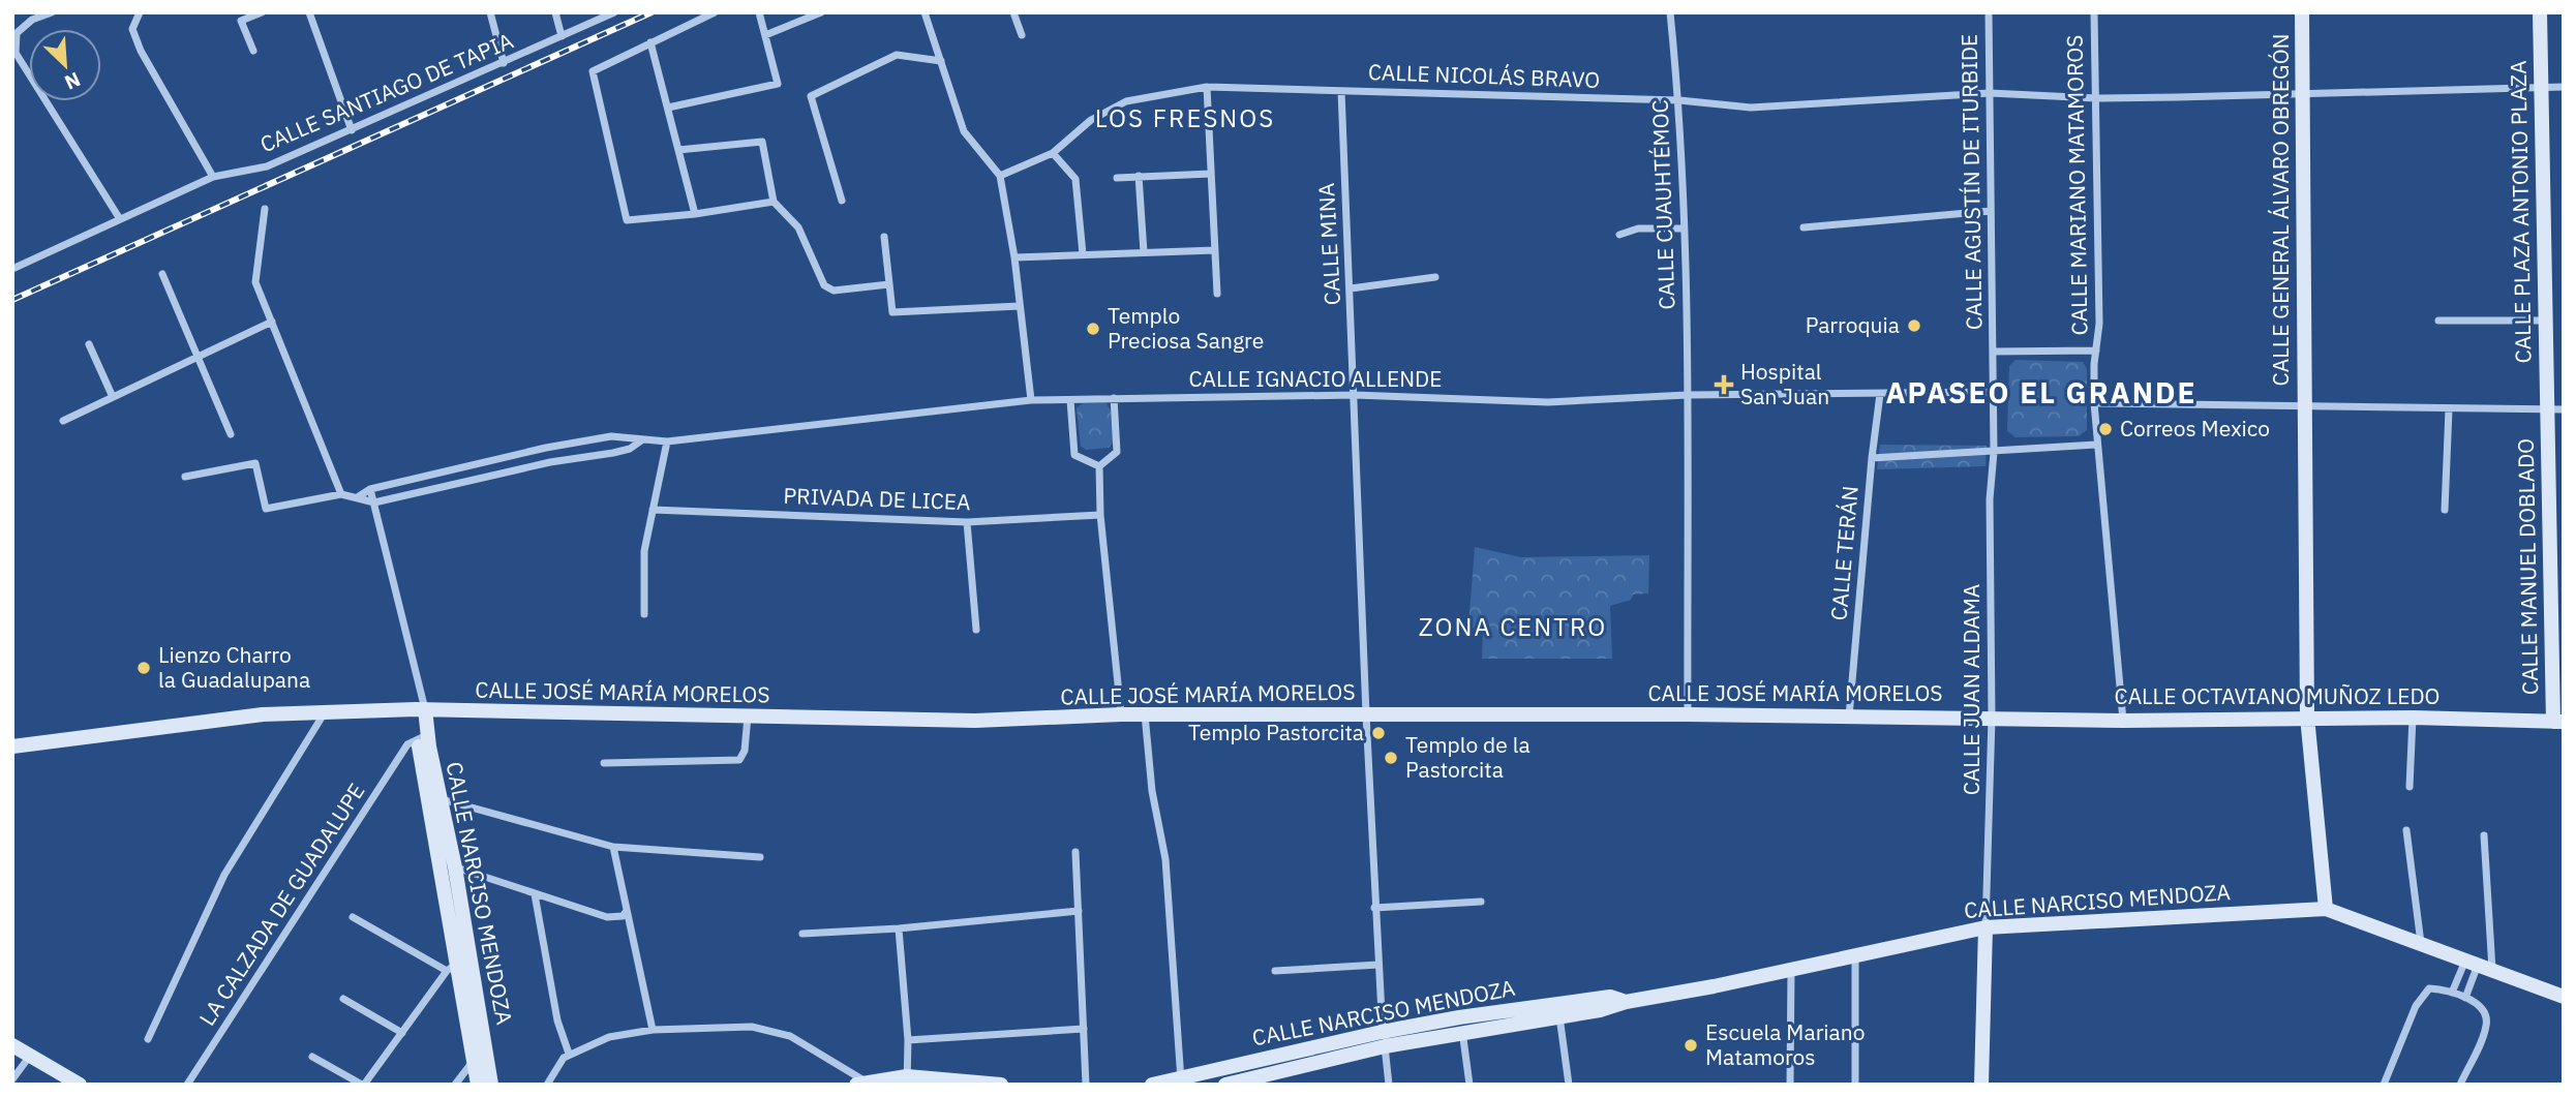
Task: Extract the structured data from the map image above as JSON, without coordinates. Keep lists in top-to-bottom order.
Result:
{
  "streets": {
    "street": [
      "CALLE NICOLÁS BRAVO",
      "CALLE SANTIAGO DE TAPIA",
      "CALLE AGUSTÍN DE ITURBIDE",
      "CALLE MARIANO MATAMOROS",
      "CALLE CUAUHTÉMOC",
      "CALLE GENERAL ÁLVARO OBREGÓN",
      "CALLE PLAZA ANTONIO PLAZA",
      "CALLE MINA",
      "CALLE IGNACIO ALLENDE",
      "PRIVADA DE LICEA",
      "CALLE TERÁN",
      "CALLE MANUEL DOBLADO",
      "CALLE JUAN ALDAMA",
      "CALLE JOSÉ MARÍA MORELOS",
      "CALLE OCTAVIANO MUÑOZ LEDO",
      "CALLE NARCISO MENDOZA",
      "LA CALZADA DE GUADALUPE"
    ]
  },
  "crossings": [
    ["CALLE NICOLÁS BRAVO", "CALLE AGUSTÍN DE ITURBIDE"],
    ["CALLE NICOLÁS BRAVO", "CALLE MARIANO MATAMOROS"],
    ["CALLE NICOLÁS BRAVO", "CALLE CUAUHTÉMOC"],
    ["CALLE NICOLÁS BRAVO", "CALLE GENERAL ÁLVARO OBREGÓN"],
    ["CALLE NICOLÁS BRAVO", "CALLE PLAZA ANTONIO PLAZA"],
    ["CALLE NICOLÁS BRAVO", "CALLE MINA"],
    ["CALLE AGUSTÍN DE ITURBIDE", "CALLE IGNACIO ALLENDE"],
    ["CALLE AGUSTÍN DE ITURBIDE", "CALLE JUAN ALDAMA"],
    ["CALLE MARIANO MATAMOROS", "CALLE OCTAVIANO MUÑOZ LEDO"],
    ["CALLE CUAUHTÉMOC", "CALLE IGNACIO ALLENDE"],
    ["CALLE CUAUHTÉMOC", "CALLE JOSÉ MARÍA MORELOS"],
    ["CALLE GENERAL ÁLVARO OBREGÓN", "CALLE OCTAVIANO MUÑOZ LEDO"],
    ["CALLE GENERAL ÁLVARO OBREGÓN", "CALLE NARCISO MENDOZA"],
    ["CALLE PLAZA ANTONIO PLAZA", "CALLE MANUEL DOBLADO"],
    ["CALLE MINA", "CALLE IGNACIO ALLENDE"],
    ["CALLE MINA", "CALLE JOSÉ MARÍA MORELOS"],
    ["CALLE MINA", "CALLE NARCISO MENDOZA"],
    ["CALLE IGNACIO ALLENDE", "CALLE TERÁN"],
    ["CALLE IGNACIO ALLENDE", "CALLE JUAN ALDAMA"],
    ["CALLE TERÁN", "CALLE JOSÉ MARÍA MORELOS"],
    ["CALLE MANUEL DOBLADO", "CALLE OCTAVIANO MUÑOZ LEDO"],
    ["CALLE JUAN ALDAMA", "CALLE JOSÉ MARÍA MORELOS"],
    ["CALLE JUAN ALDAMA", "CALLE OCTAVIANO MUÑOZ LEDO"],
    ["CALLE JUAN ALDAMA", "CALLE NARCISO MENDOZA"],
    ["CALLE JOSÉ MARÍA MORELOS", "CALLE OCTAVIANO MUÑOZ LEDO"],
    ["CALLE JOSÉ MARÍA MORELOS", "CALLE NARCISO MENDOZA"],
    ["CALLE NARCISO MENDOZA", "LA CALZADA DE GUADALUPE"]
  ],
  "districts": ["LOS FRESNOS", "APASEO EL GRANDE", "ZONA CENTRO"],
  "places": {
    "other": [
      "Parroquia",
      "Templo Preciosa Sangre",
      "Correos Mexico",
      "Lienzo Charro la Guadalupana",
      "Templo Pastorcita",
      "Templo de la Pastorcita",
      "Escuela Mariano Matamoros"
    ],
    "health": ["Hospital San Juan"]
  },
  "north": "bottom right"
}
